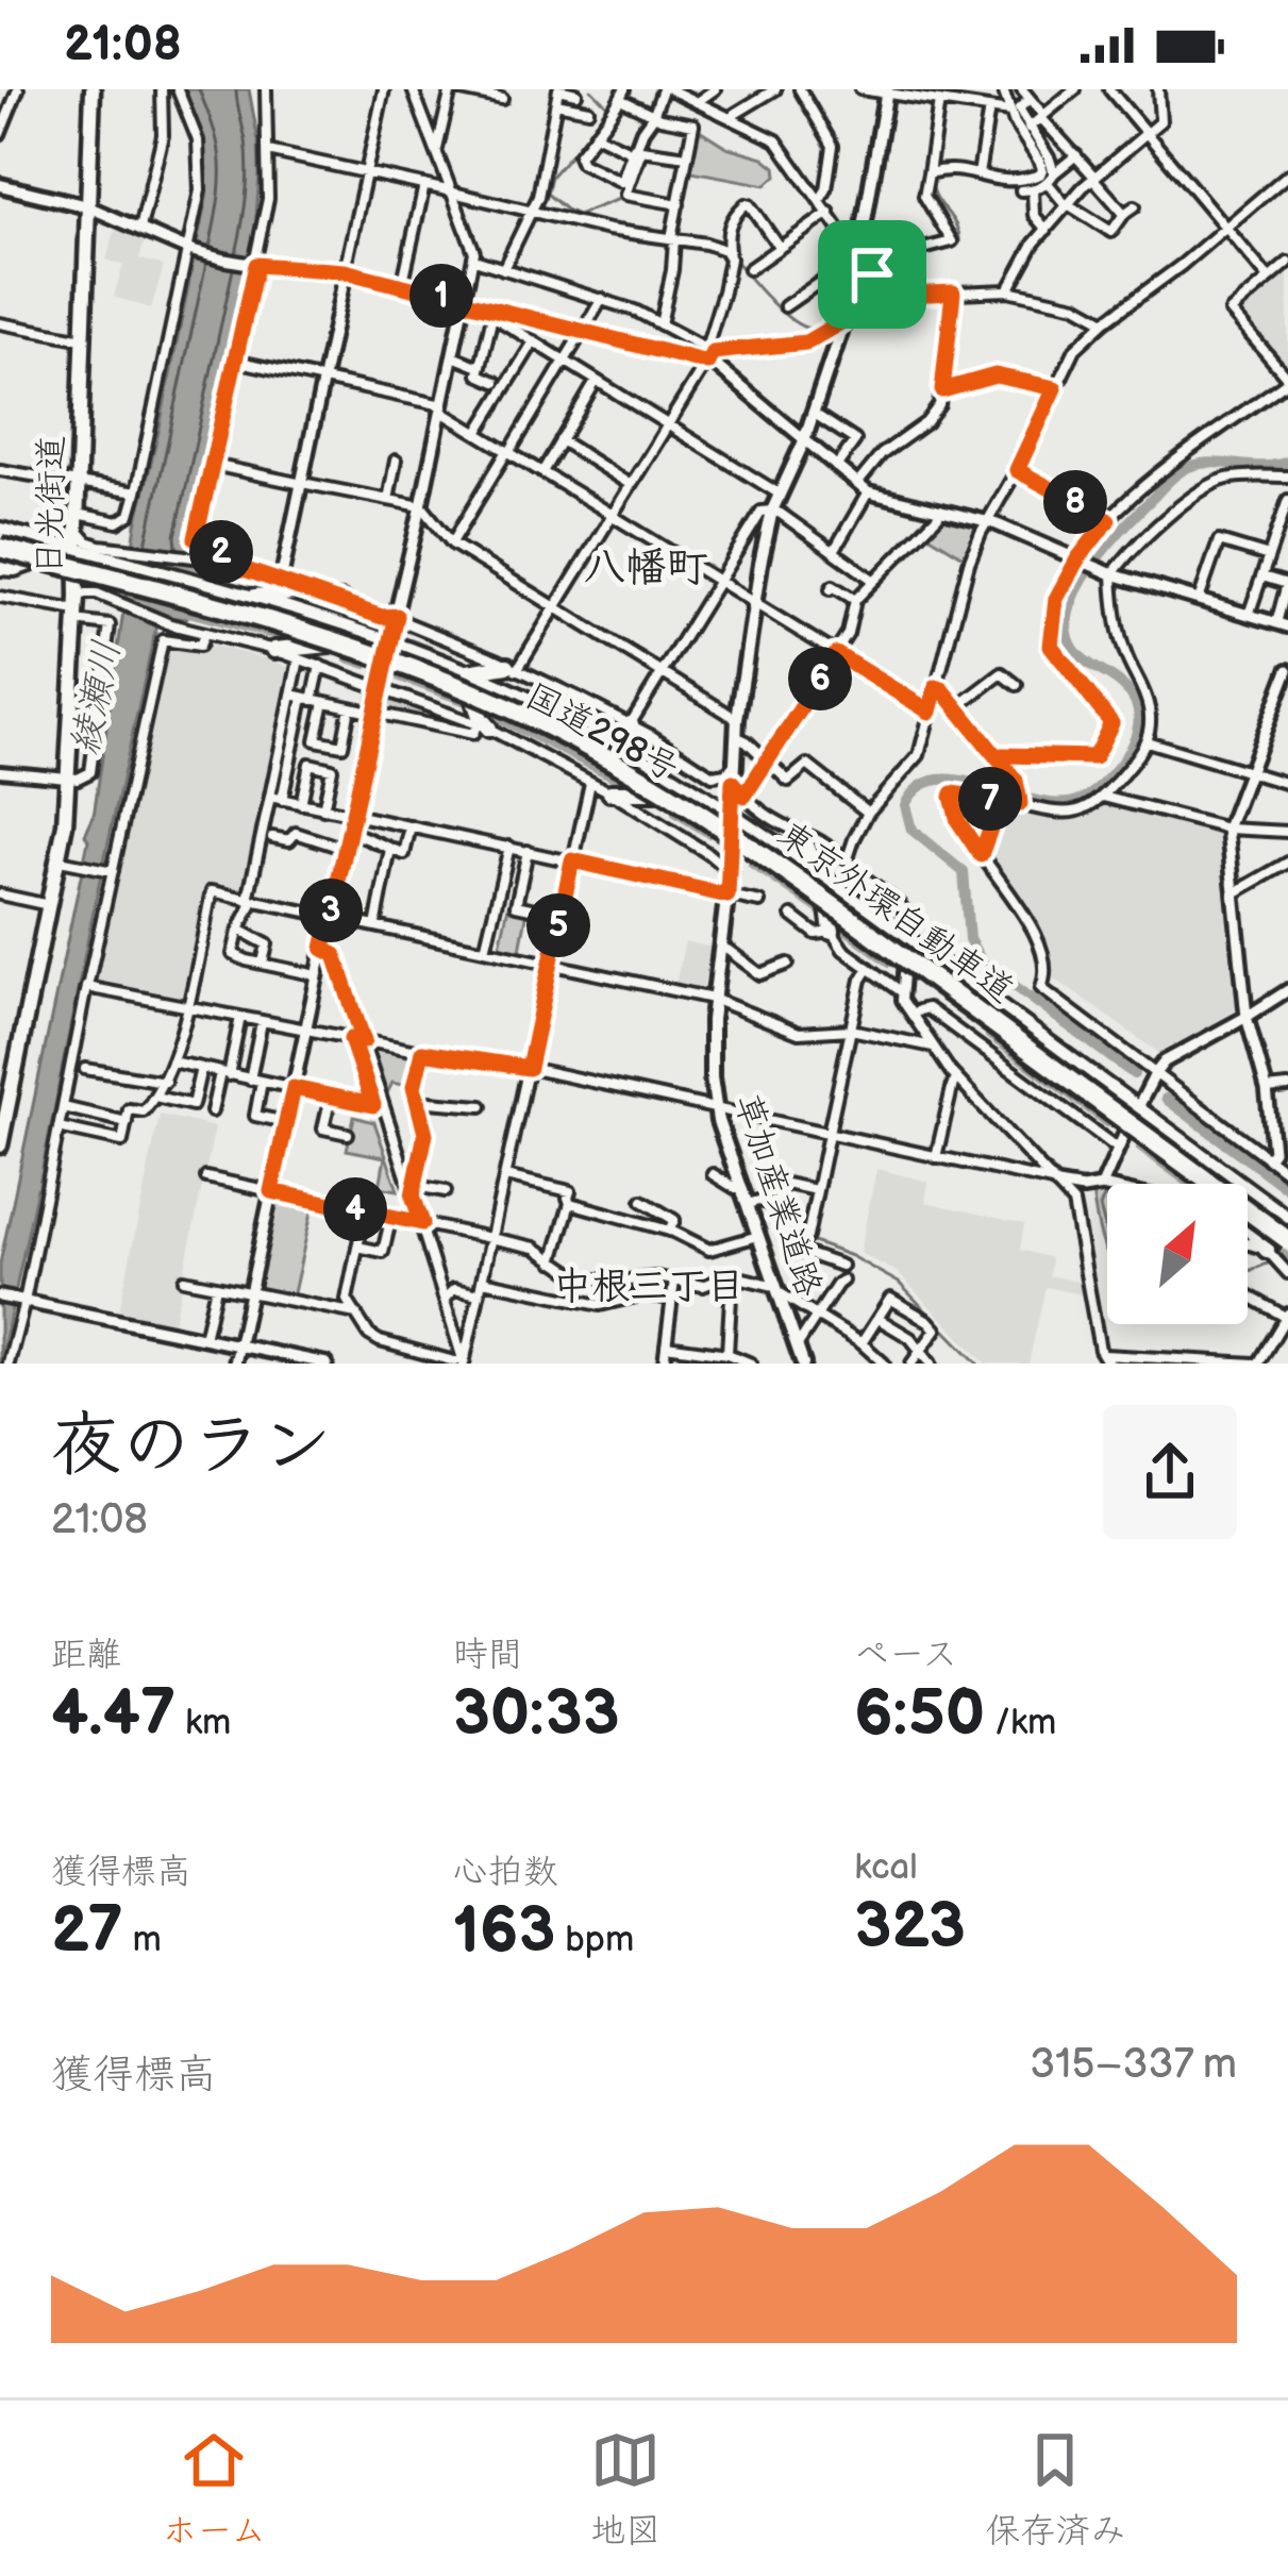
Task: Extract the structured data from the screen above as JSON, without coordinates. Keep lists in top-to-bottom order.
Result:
{
  "streets": {
    "highway": ["国道298号", "東京外環自動車道"],
    "main road": ["日光街道", "草加産業道路"]
  },
  "crossings": [
    ["日光街道", "国道298号"],
    ["国道298号", "東京外環自動車道"],
    ["国道298号", "草加産業道路"]
  ],
  "districts": ["八幡町", "中根三丁目"],
  "water": ["綾瀬川"],
  "north": "top right",
  "page": {
    "status": "21:08",
    "pins": [
      "1",
      "8",
      "2",
      "6",
      "7",
      "3",
      "5",
      "4"
    ],
    "heading": ["夜のラン", "21:08"],
    "stats": [
      ["距離", "4.47 km"],
      ["時間", "30:33"],
      ["ペース", "6:50 /km"],
      ["獲得標高", "27 m"],
      ["心拍数", "163 bpm"],
      ["kcal", "323"]
    ],
    "chart": ["獲得標高", "315–337 m"],
    "tabs": ["ホーム", "地図", "保存済み"]
  }
}
